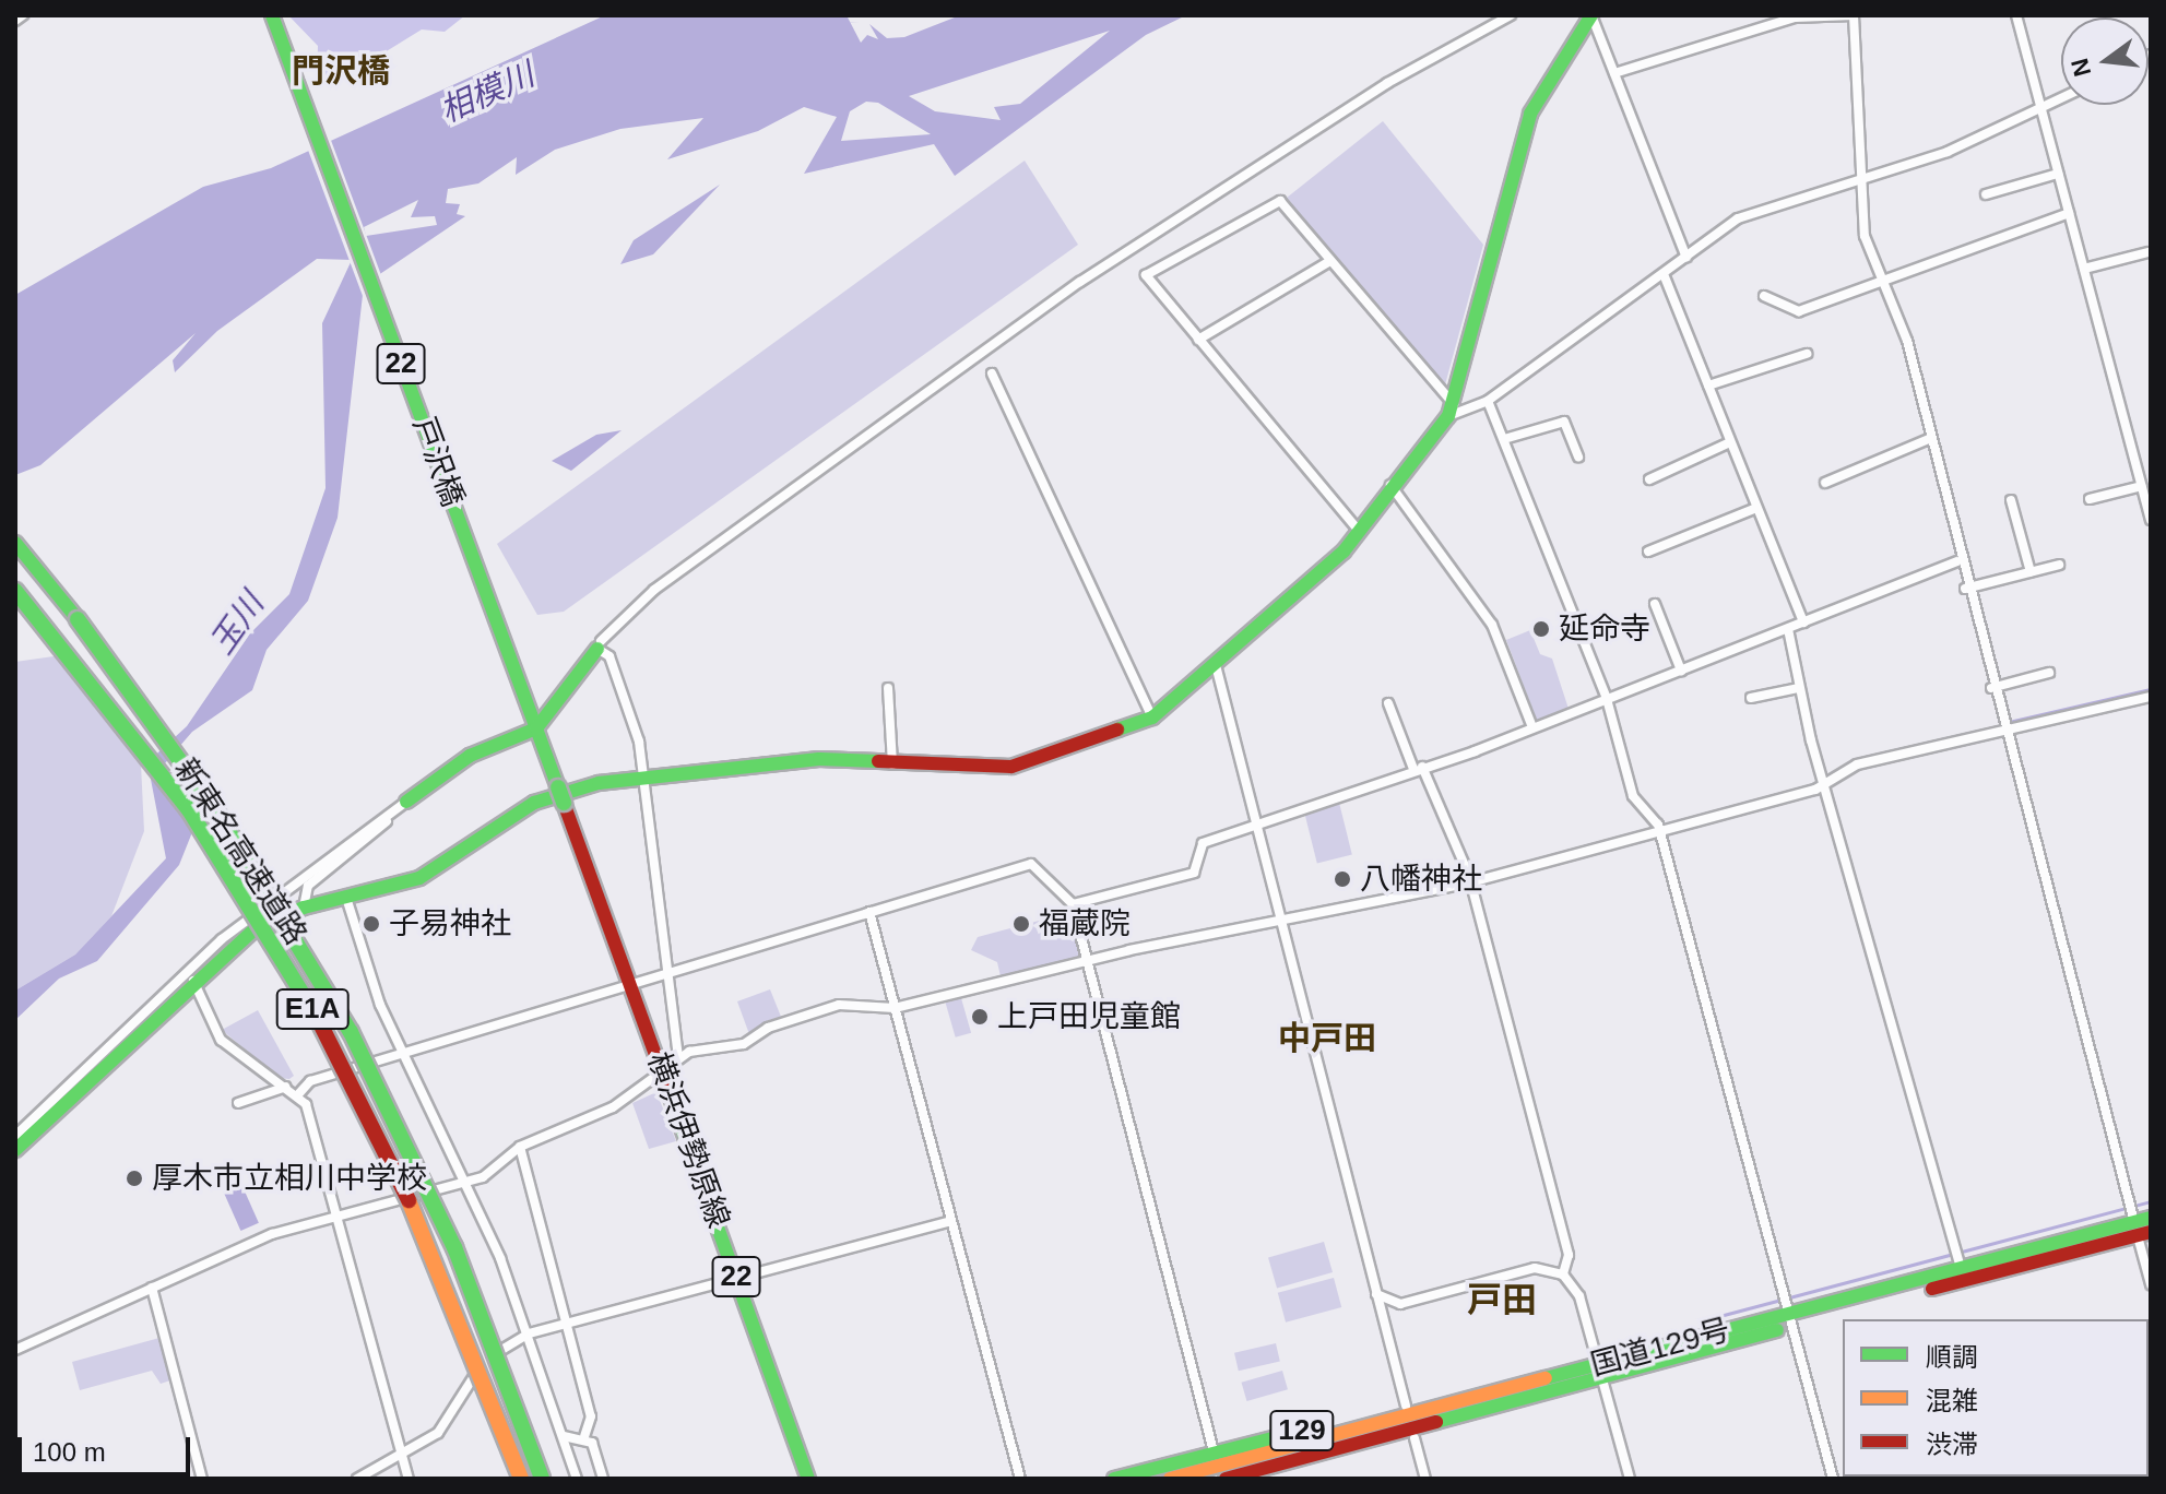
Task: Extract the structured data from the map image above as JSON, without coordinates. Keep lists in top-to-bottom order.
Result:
{
  "streets": {
    "main road": [
      "22",
      "戸沢橋",
      "新東名高速道路",
      "E1A",
      "横浜伊勢原線",
      "国道129号",
      "129"
    ]
  },
  "crossings": [
    ["戸沢橋", "横浜伊勢原線"],
    ["国道129号", "129"]
  ],
  "districts": ["門沢橋", "中戸田", "戸田"],
  "water": ["相模川", "玉川"],
  "places": [
    "延命寺",
    "八幡神社",
    "子易神社",
    "福蔵院",
    "上戸田児童館",
    "厚木市立相川中学校"
  ],
  "legend": ["順調", "混雑", "渋滞"],
  "scale_bar": "100 m",
  "north": "left"
}
